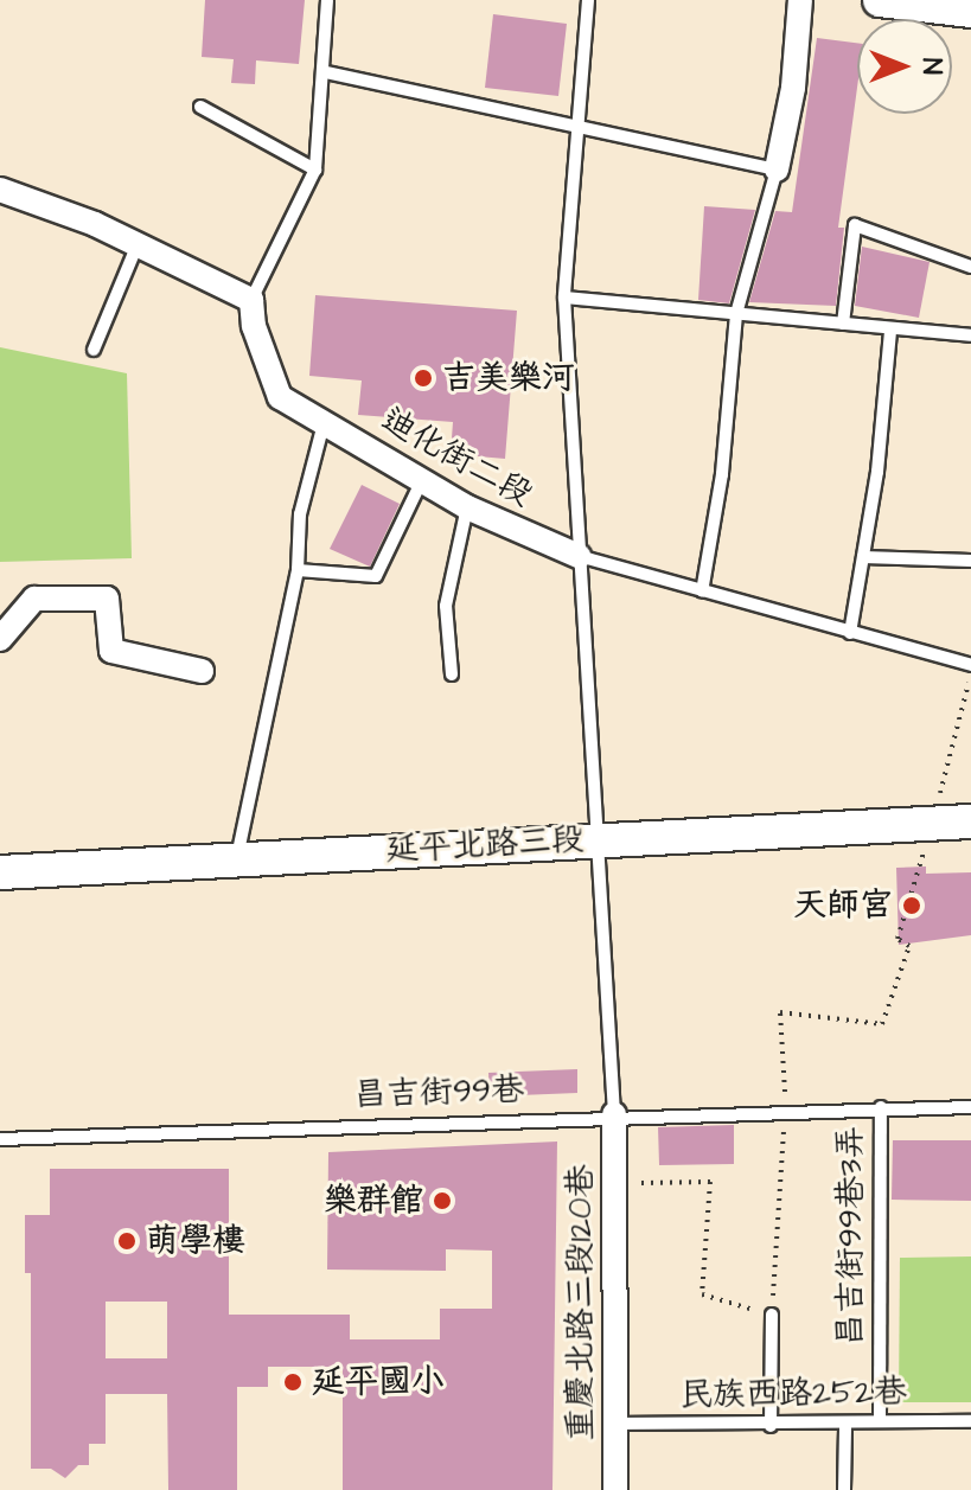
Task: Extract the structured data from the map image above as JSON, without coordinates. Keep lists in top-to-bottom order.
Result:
{
  "streets": {
    "street": ["迪化街二段", "延平北路三段", "重慶北路三段120巷"],
    "lane": ["昌吉街99巷", "昌吉街99巷3弄", "民族西路252巷"]
  },
  "crossings": [
    ["延平北路三段", "昌吉街99巷3弄"],
    ["昌吉街99巷", "昌吉街99巷3弄"],
    ["昌吉街99巷", "重慶北路三段120巷"],
    ["昌吉街99巷3弄", "民族西路252巷"],
    ["重慶北路三段120巷", "民族西路252巷"]
  ],
  "places": [
    "吉美樂河",
    "天師宮",
    "樂群館",
    "萌學樓",
    "延平國小"
  ],
  "north": "right"
}
